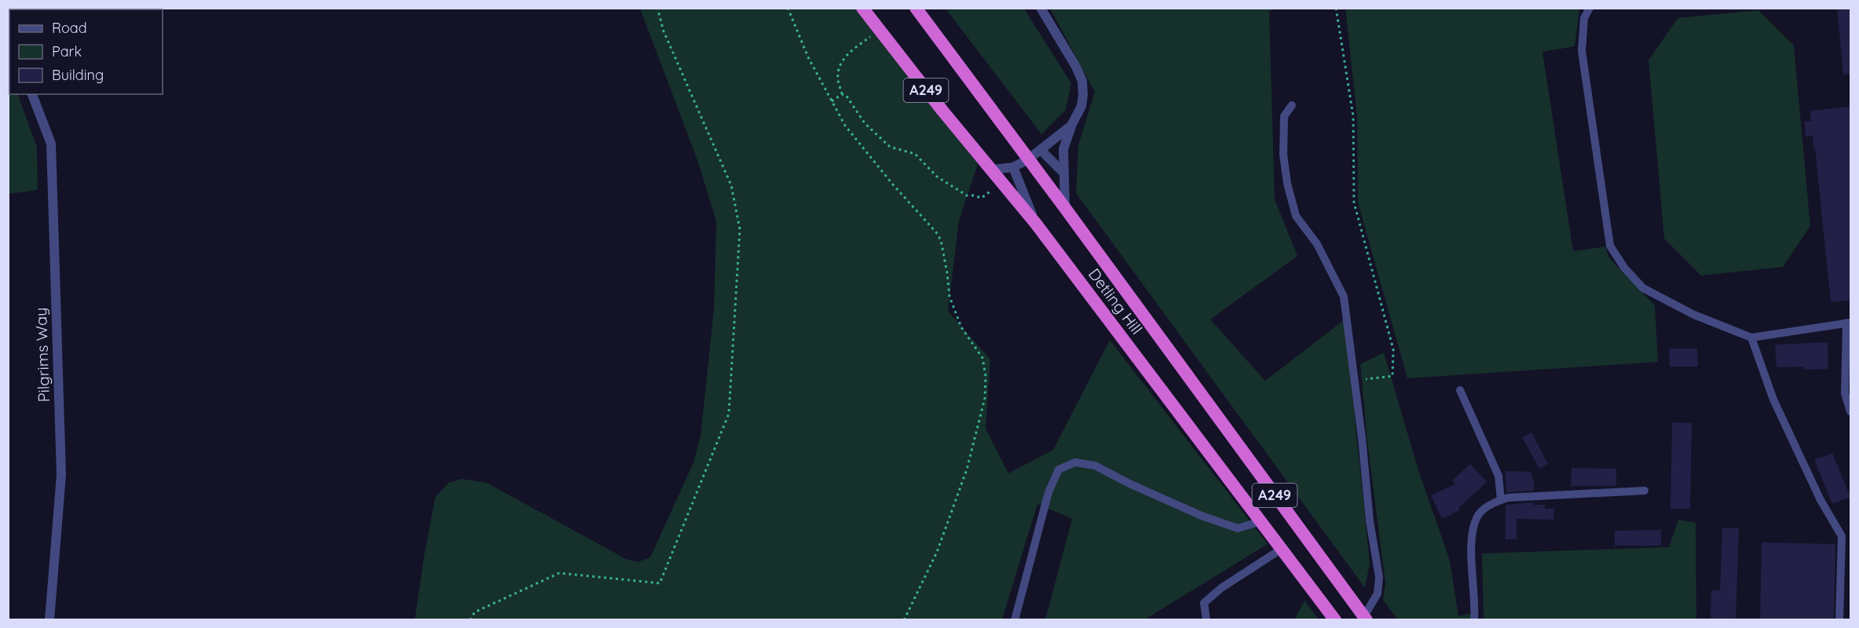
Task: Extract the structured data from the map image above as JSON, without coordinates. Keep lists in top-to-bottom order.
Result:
{
  "streets": {
    "highway": ["A249", "Detling Hill"],
    "street": ["Pilgrims Way"]
  },
  "legend": ["Road", "Park", "Building"]
}
